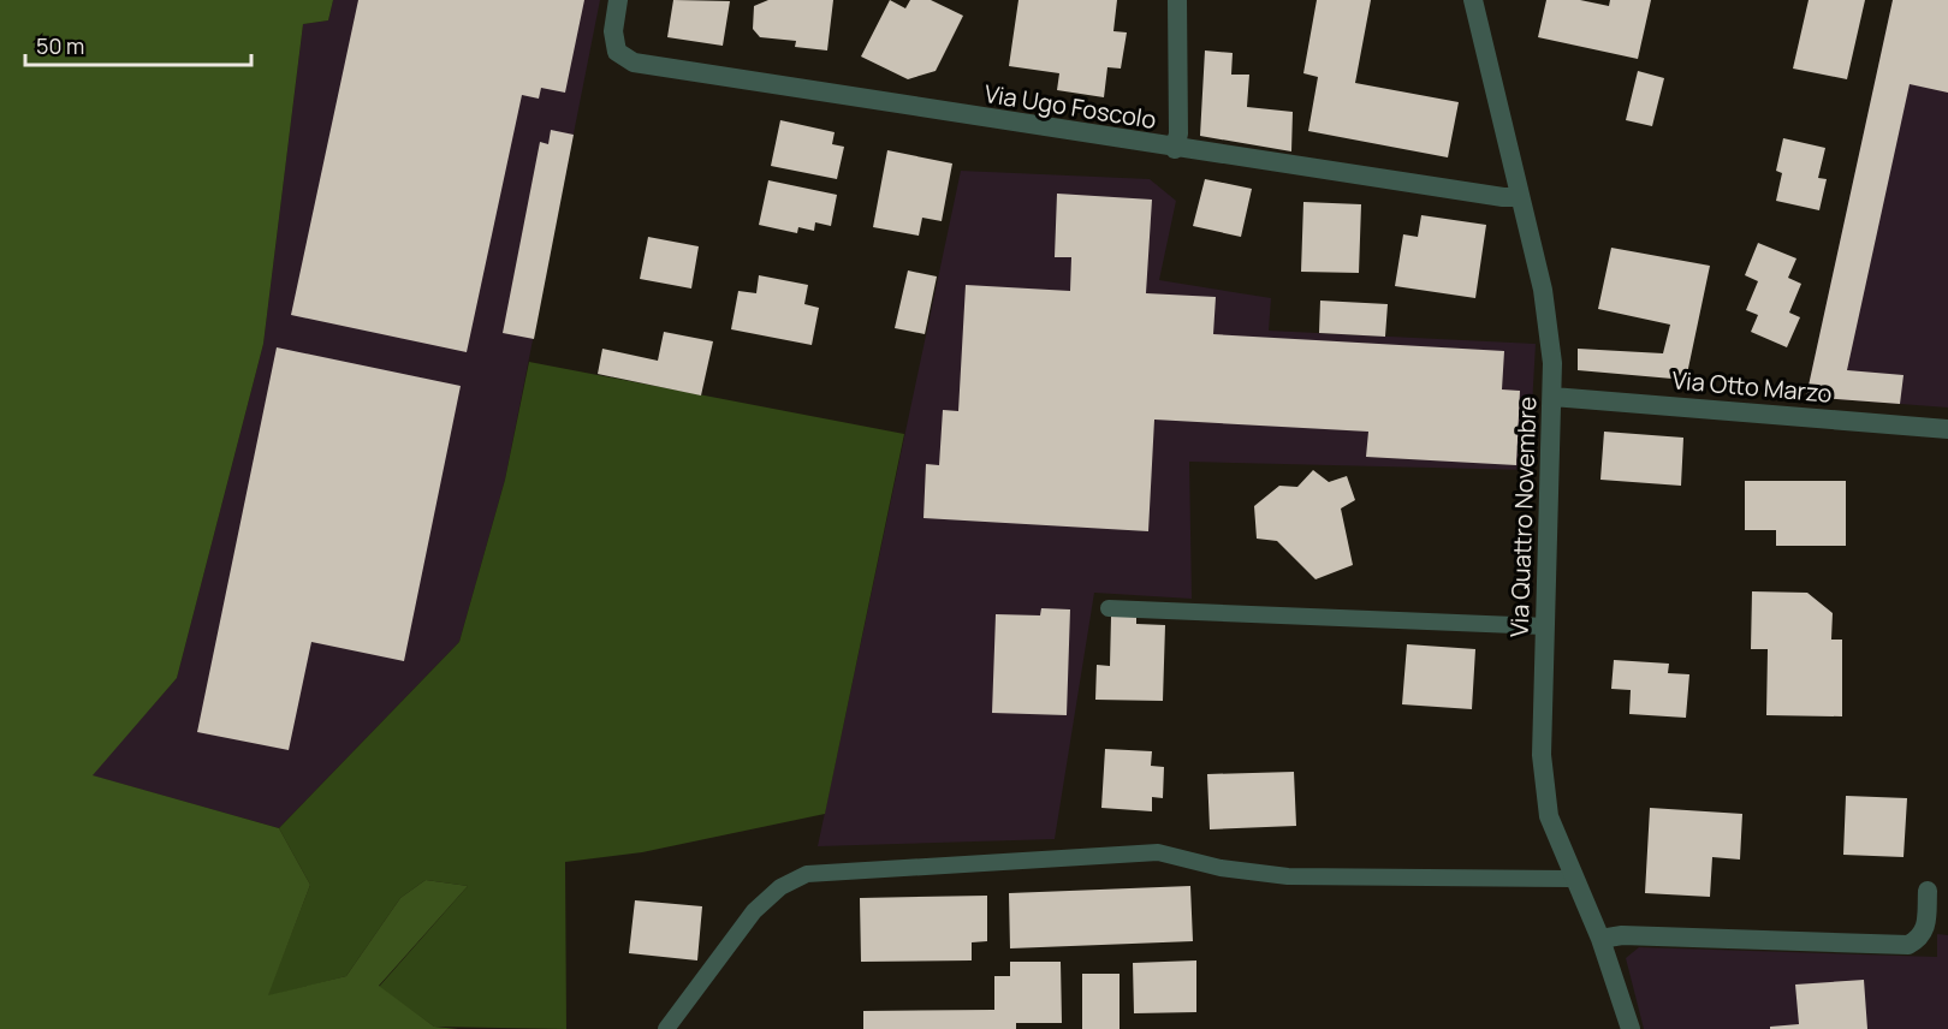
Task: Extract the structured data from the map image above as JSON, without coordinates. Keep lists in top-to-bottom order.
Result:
{
  "streets": {
    "street": ["Via Ugo Foscolo", "Via Otto Marzo", "Via Quattro Novembre"]
  },
  "crossings": [
    ["Via Ugo Foscolo", "Via Quattro Novembre"],
    ["Via Otto Marzo", "Via Quattro Novembre"]
  ],
  "scale_bar": "50 m"
}
